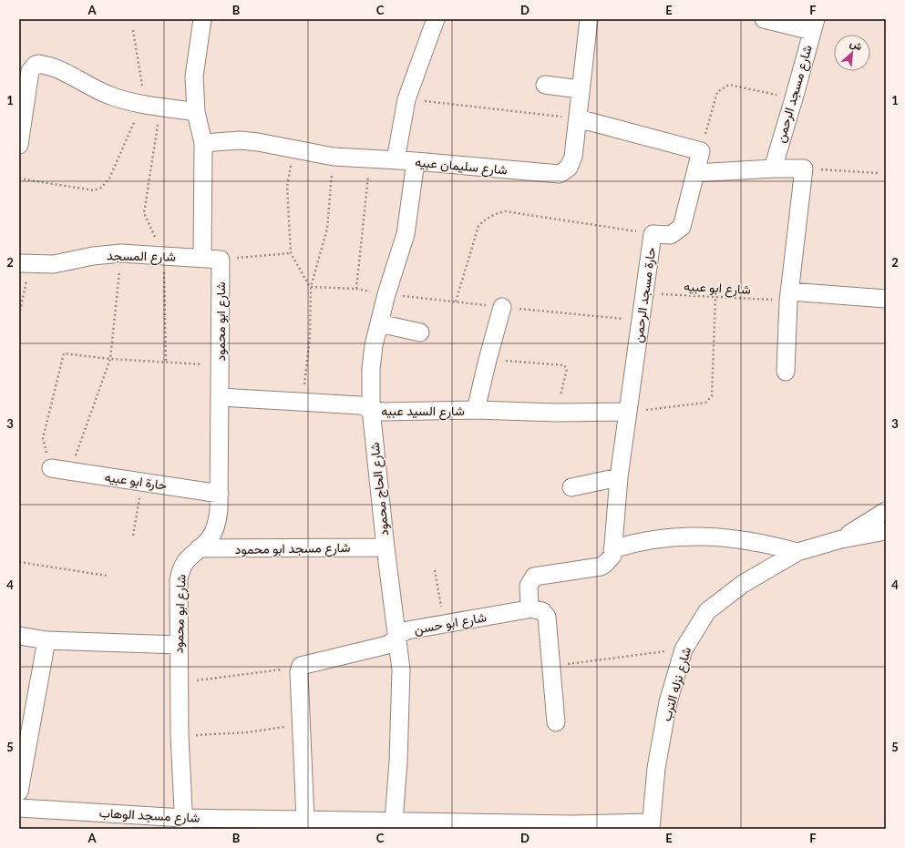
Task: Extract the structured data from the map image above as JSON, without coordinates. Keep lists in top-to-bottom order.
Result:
{
  "streets": {
    "street": [
      "شارع مسجد الرحمن",
      "شارع سليمان عبيه",
      "شارع المسجد",
      "حارة مسجد الرحمن",
      "شارع ابو محمود",
      "شارع السيد عبيه",
      "حارة ابو عبيه",
      "شارع الحاج محمود",
      "شارع مسجد ابو محمود",
      "شارع ابو حسن",
      "شارع نزله الترب",
      "شارع مسجد الوهاب"
    ],
    "path": ["شارع ابو عبيه"]
  },
  "crossings": [
    ["شارع سليمان عبيه", "شارع الحاج محمود"],
    ["شارع المسجد", "شارع ابو محمود"],
    ["شارع ابو عبيه", "حارة مسجد الرحمن"],
    ["حارة مسجد الرحمن", "شارع السيد عبيه"],
    ["شارع ابو محمود", "شارع السيد عبيه"],
    ["شارع ابو محمود", "حارة ابو عبيه"],
    ["شارع ابو محمود", "شارع مسجد ابو محمود"],
    ["شارع ابو محمود", "شارع مسجد الوهاب"],
    ["شارع السيد عبيه", "شارع الحاج محمود"],
    ["شارع الحاج محمود", "شارع مسجد ابو محمود"],
    ["شارع الحاج محمود", "شارع ابو حسن"],
    ["شارع الحاج محمود", "شارع مسجد الوهاب"],
    ["شارع نزله الترب", "شارع مسجد الوهاب"]
  ],
  "north": "top right",
  "grid": {
    "columns": [
      "A",
      "B",
      "C",
      "D",
      "E",
      "F"
    ],
    "rows": [
      "1",
      "2",
      "3",
      "4",
      "5"
    ]
  }
}
